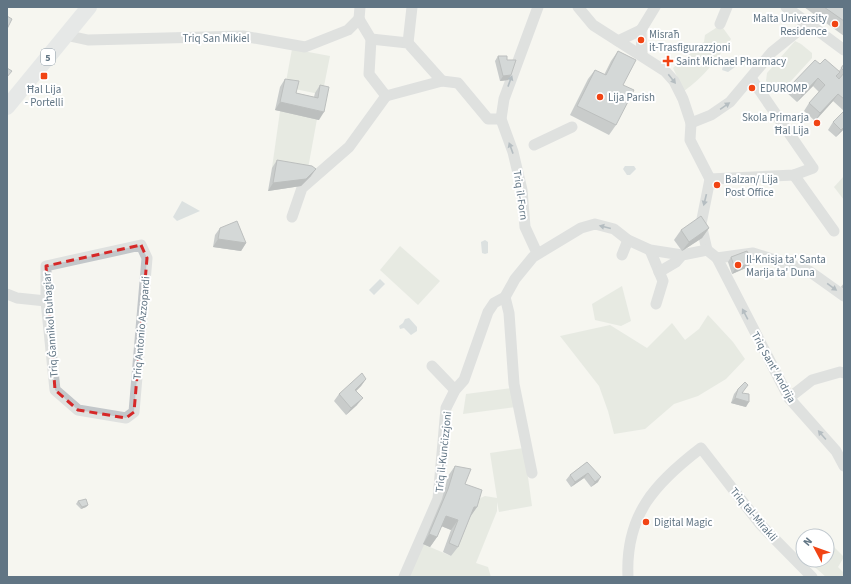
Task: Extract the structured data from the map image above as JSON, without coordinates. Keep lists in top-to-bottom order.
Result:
{
  "streets": {
    "highway": ["5"],
    "street": [
      "Triq San Mikiel",
      "Triq il-Forn",
      "Triq Ġannikol Buhagiar",
      "Triq Antonio Azzopardi",
      "Triq Sant' Andrija",
      "Triq il-Kunċizzjoni",
      "Triq tal-Mirakli"
    ]
  },
  "crossings": [
    ["Triq San Mikiel", "5"],
    ["Triq il-Forn", "Triq il-Kunċizzjoni"],
    ["Triq Ġannikol Buhagiar", "Triq Antonio Azzopardi"]
  ],
  "one_way": ["Triq il-Forn", "Triq Sant' Andrija"],
  "places": {
    "other": [
      "Malta University Residence",
      "Misraħ it-Trasfigurazzjoni",
      "EDUROMP",
      "Lija Parish",
      "Skola Primarja Ħal Lija",
      "Balzan/ Lija Post Office",
      "Il-Knisja ta' Santa Marija ta' Duna",
      "Digital Magic"
    ],
    "health": ["Saint Michael Pharmacy"],
    "transit": ["Ħal Lija - Portelli"]
  },
  "north": "top left"
}
